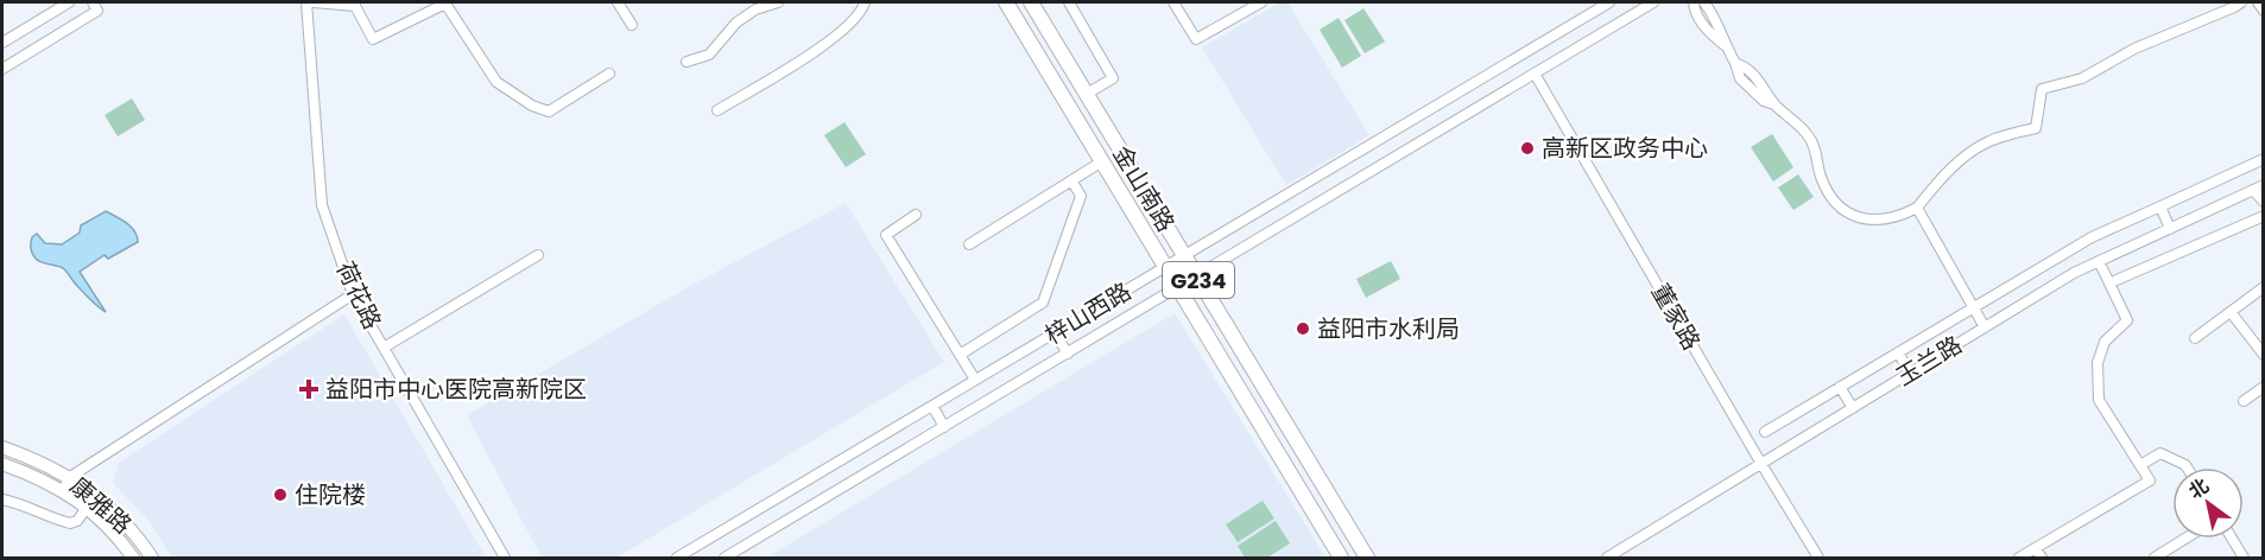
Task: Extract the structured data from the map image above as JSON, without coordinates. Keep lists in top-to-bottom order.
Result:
{
  "streets": {
    "highway": ["金山南路", "G234"],
    "main road": ["康雅路"],
    "street": [
      "荷花路",
      "梓山西路",
      "董家路",
      "玉兰路"
    ]
  },
  "crossings": [
    ["金山南路", "梓山西路"],
    ["梓山西路", "董家路"],
    ["董家路", "玉兰路"]
  ],
  "places": {
    "other": ["高新区政务中心", "益阳市水利局", "住院楼"],
    "health": ["益阳市中心医院高新院区"]
  },
  "north": "top left"
}
